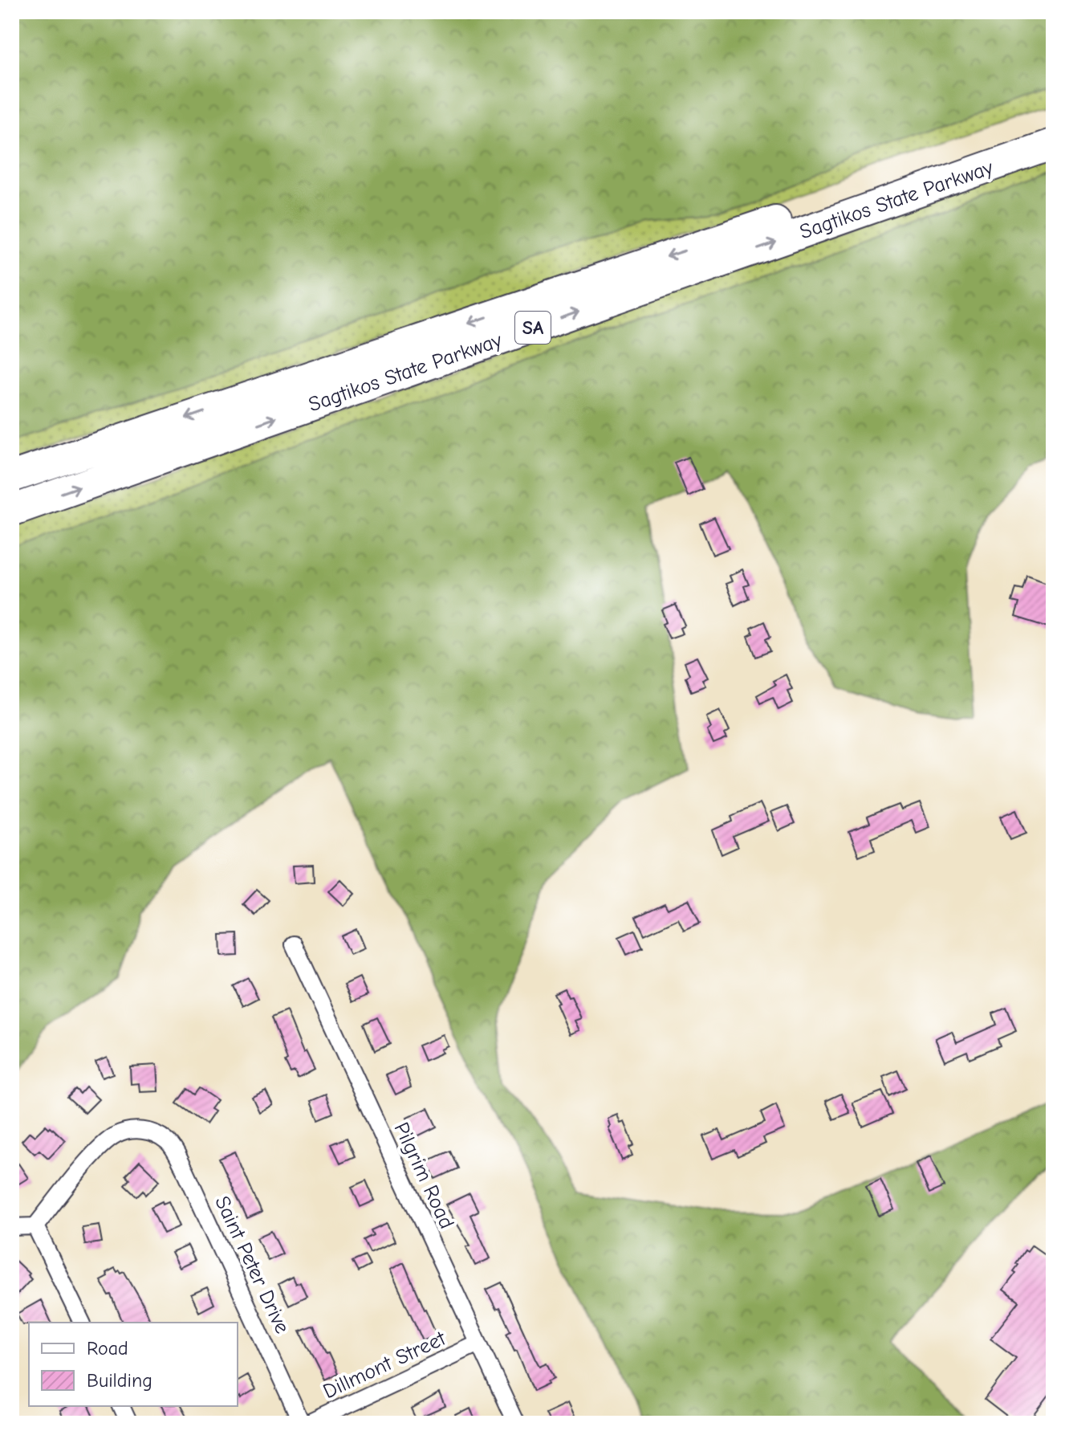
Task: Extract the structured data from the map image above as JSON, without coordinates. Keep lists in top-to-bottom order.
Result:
{
  "streets": {
    "highway": ["Sagtikos State Parkway", "SA"],
    "street": ["Pilgrim Road", "Saint Peter Drive", "Dillmont Street"]
  },
  "crossings": [
    ["Pilgrim Road", "Dillmont Street"]
  ],
  "legend": ["Road", "Building"]
}
